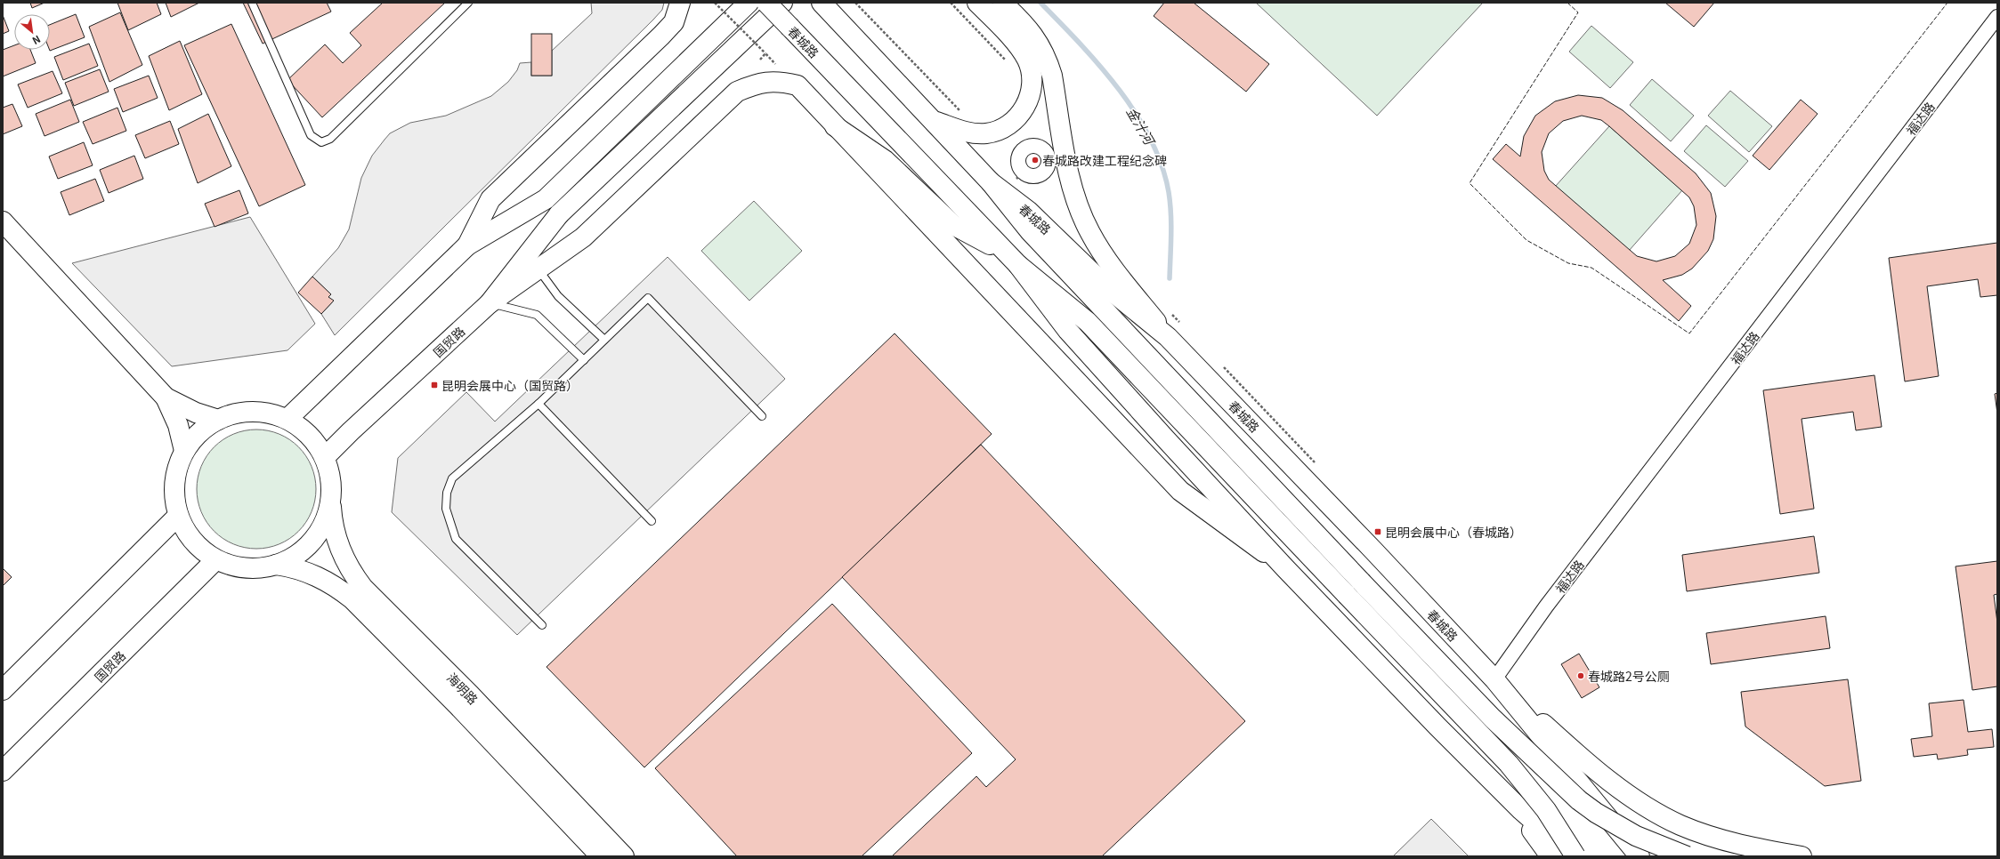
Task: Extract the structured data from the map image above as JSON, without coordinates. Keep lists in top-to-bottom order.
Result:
{
  "streets": {
    "main road": ["春城路", "国贸路", "海明路"],
    "street": ["福达路"]
  },
  "crossings": [
    ["春城路", "福达路"],
    ["国贸路", "海明路"]
  ],
  "water": ["金汁河"],
  "places": {
    "other": ["春城路改建工程纪念碑", "春城路2号公厕"],
    "transit": ["昆明会展中心（国贸路）", "昆明会展中心（春城路）"]
  },
  "north": "bottom right"
}
